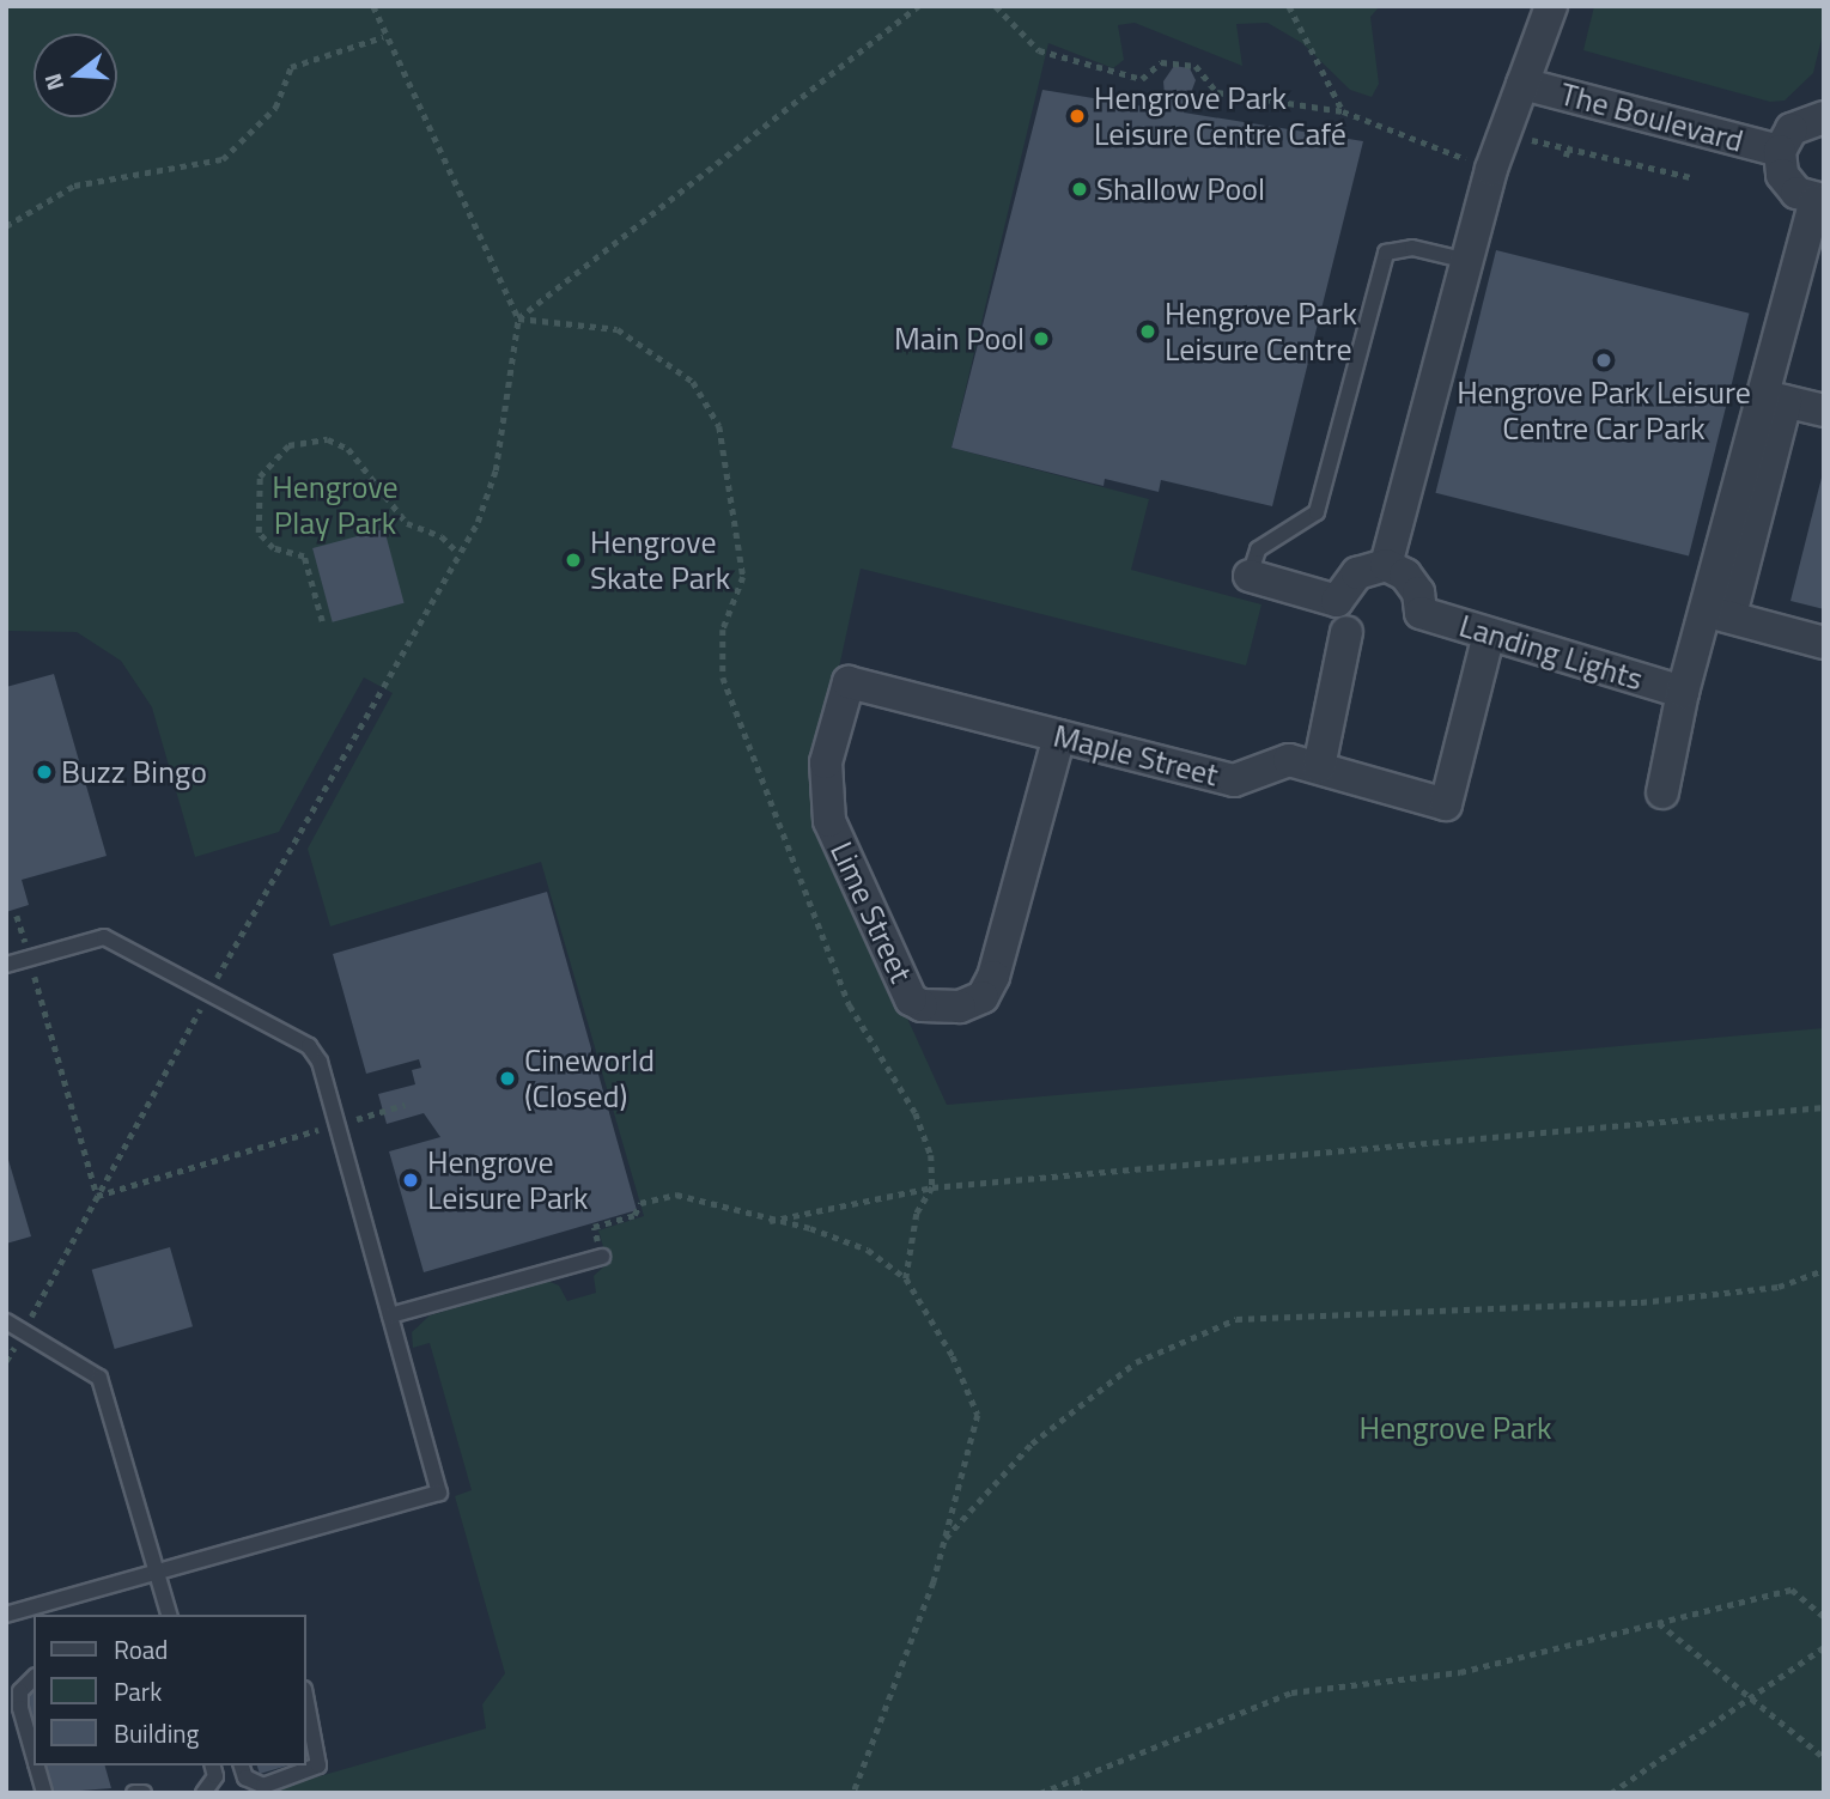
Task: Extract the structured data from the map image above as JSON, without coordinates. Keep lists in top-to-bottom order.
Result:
{
  "streets": {
    "street": [
      "The Boulevard",
      "Landing Lights",
      "Maple Street",
      "Lime Street"
    ]
  },
  "crossings": [
    ["Landing Lights", "Maple Street"],
    ["Maple Street", "Lime Street"]
  ],
  "parks": ["Hengrove Play Park", "Hengrove Park"],
  "places": [
    "Hengrove Park Leisure Centre Café",
    "Shallow Pool",
    "Hengrove Park Leisure Centre",
    "Main Pool",
    "Hengrove Park Leisure Centre Car Park",
    "Hengrove Skate Park",
    "Buzz Bingo",
    "Cineworld (Closed)",
    "Hengrove Leisure Park"
  ],
  "legend": ["Road", "Park", "Building"],
  "north": "left"
}
